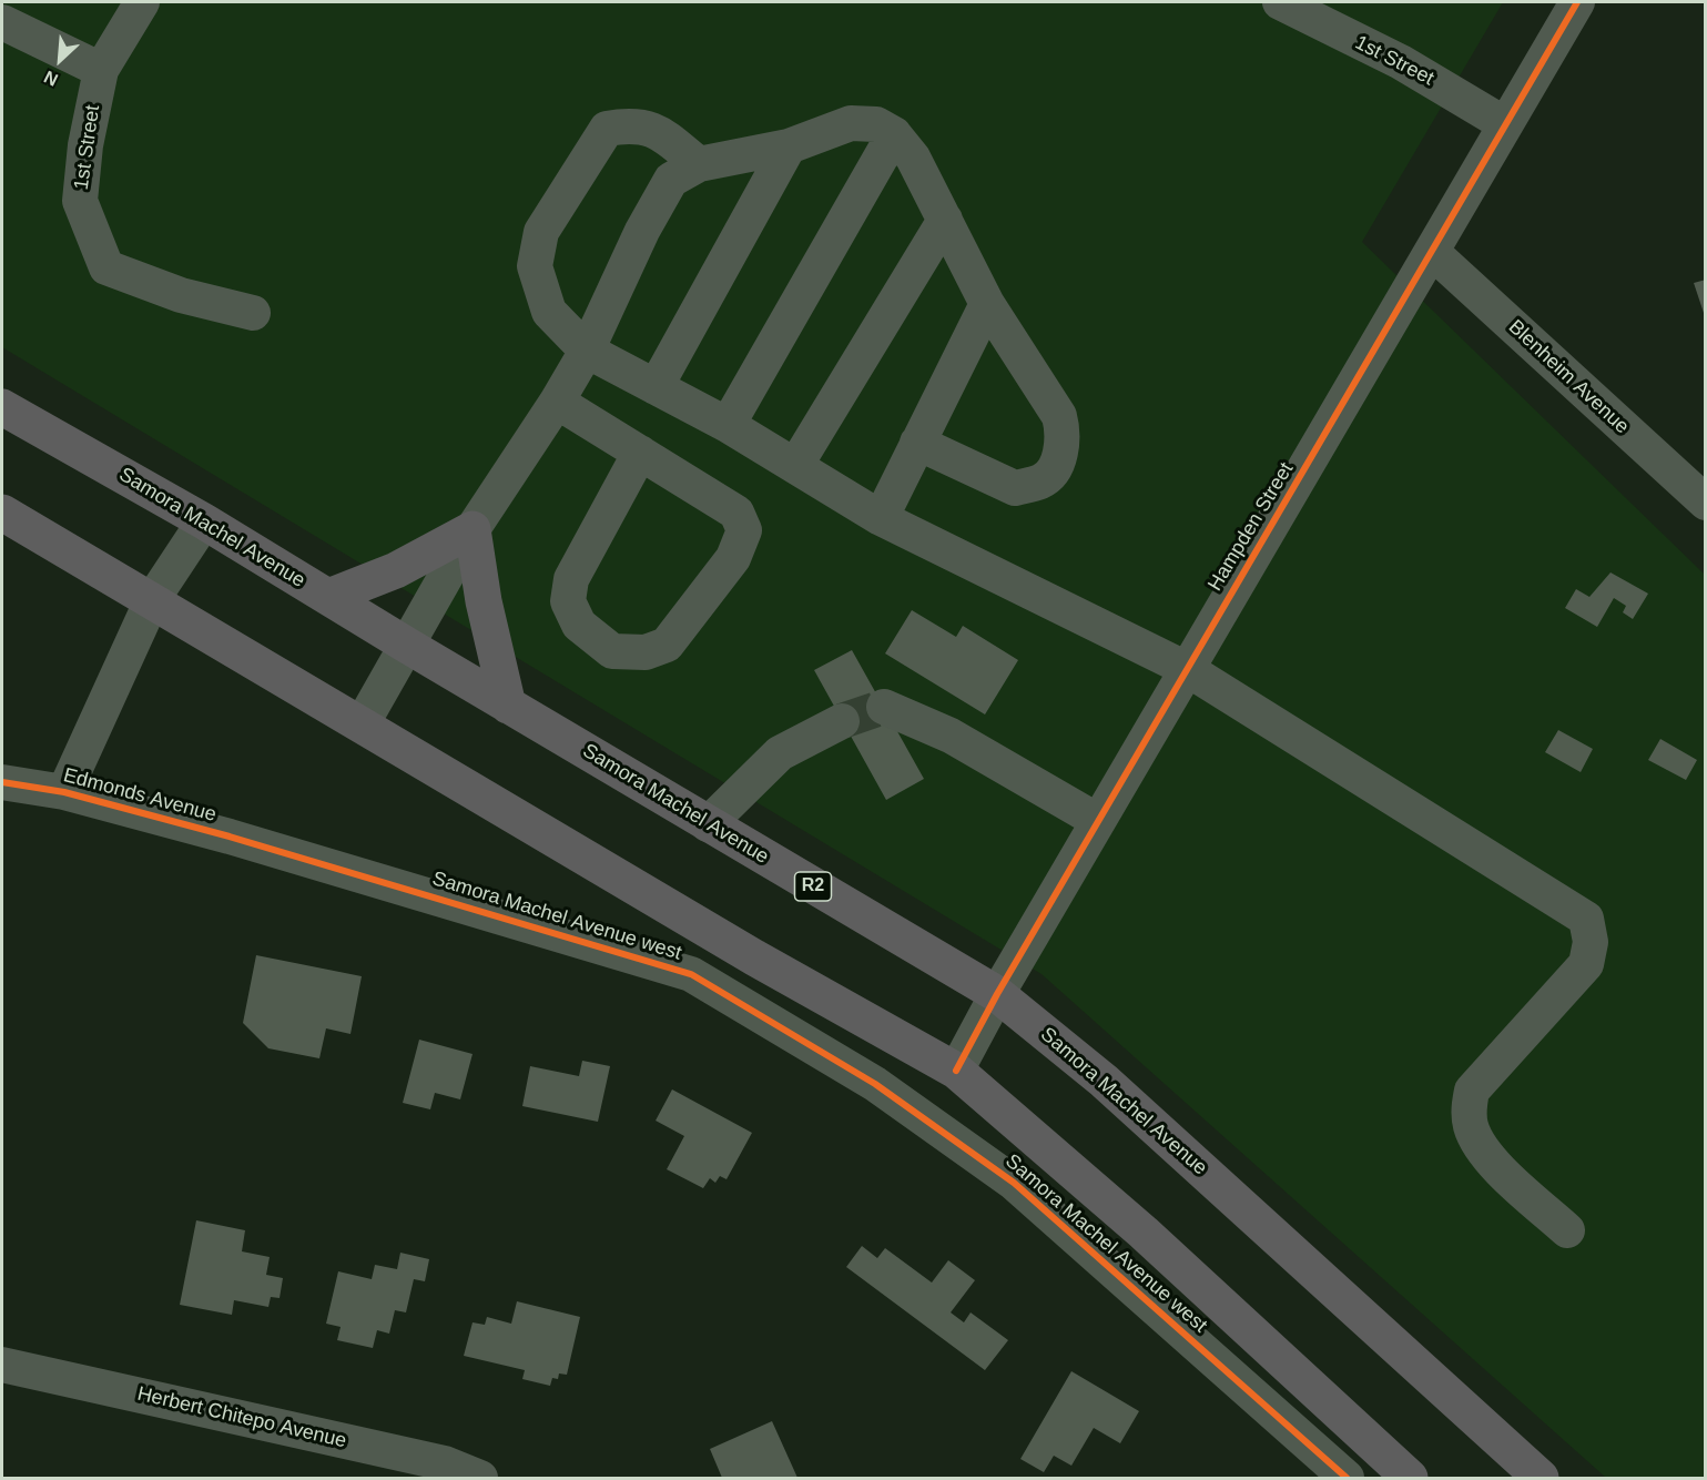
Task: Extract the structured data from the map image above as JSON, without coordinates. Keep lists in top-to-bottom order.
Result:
{
  "streets": {
    "highway": ["Samora Machel Avenue", "R2"],
    "street": [
      "1st Street",
      "Blenheim Avenue",
      "Hampden Street",
      "Edmonds Avenue",
      "Samora Machel Avenue west",
      "Herbert Chitepo Avenue"
    ]
  },
  "crossings": [
    ["1st Street", "Hampden Street"],
    ["Blenheim Avenue", "Hampden Street"],
    ["Hampden Street", "Samora Machel Avenue"],
    ["Edmonds Avenue", "Samora Machel Avenue west"]
  ],
  "north": "bottom left"
}
